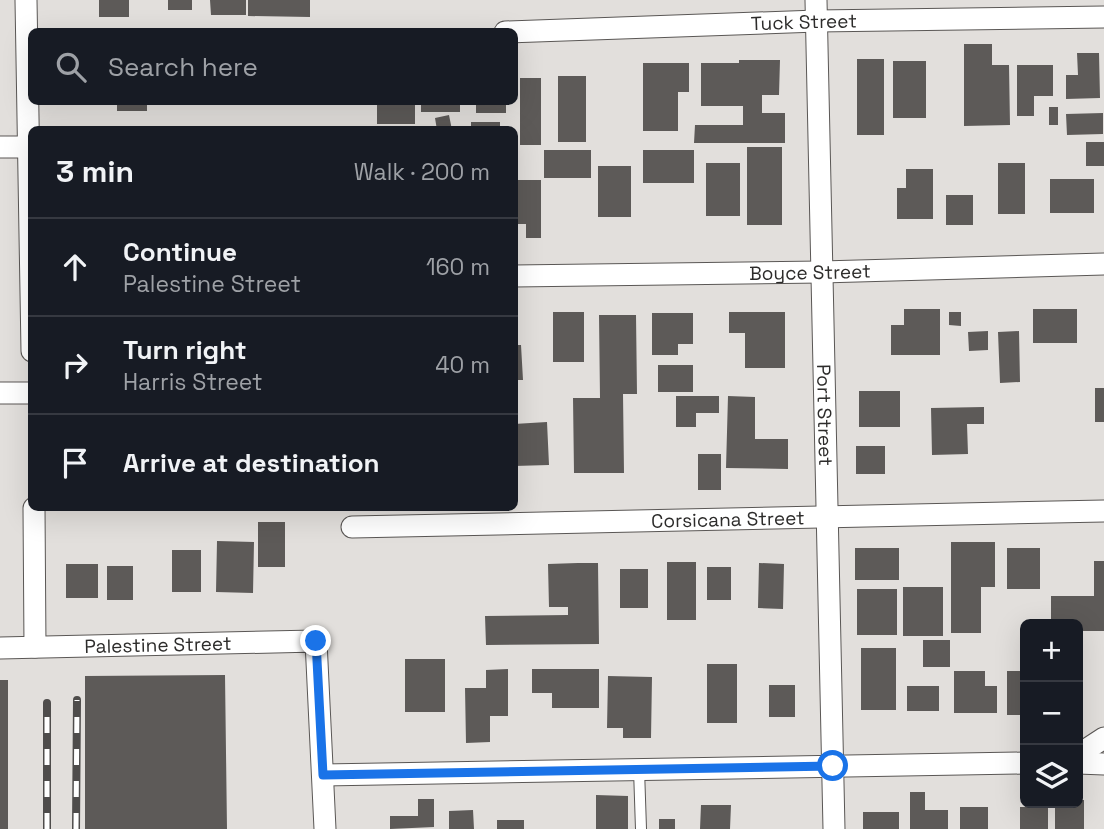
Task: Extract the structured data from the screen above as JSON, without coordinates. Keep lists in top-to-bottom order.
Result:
{
  "streets": {
    "street": [
      "Tuck Street",
      "Boyce Street",
      "Port Street",
      "Corsicana Street",
      "Palestine Street"
    ]
  },
  "crossings": [
    ["Tuck Street", "Port Street"],
    ["Boyce Street", "Port Street"],
    ["Port Street", "Corsicana Street"]
  ],
  "page": {
    "search": "Search here",
    "heading": ["3 min", "Walk · 200 m"],
    "list": [
      ["Continue", "Palestine Street", "160 m"],
      ["Turn right", "Harris Street", "40 m"],
      "Arrive at destination"
    ],
    "map_buttons": ["+", "−"]
  }
}
